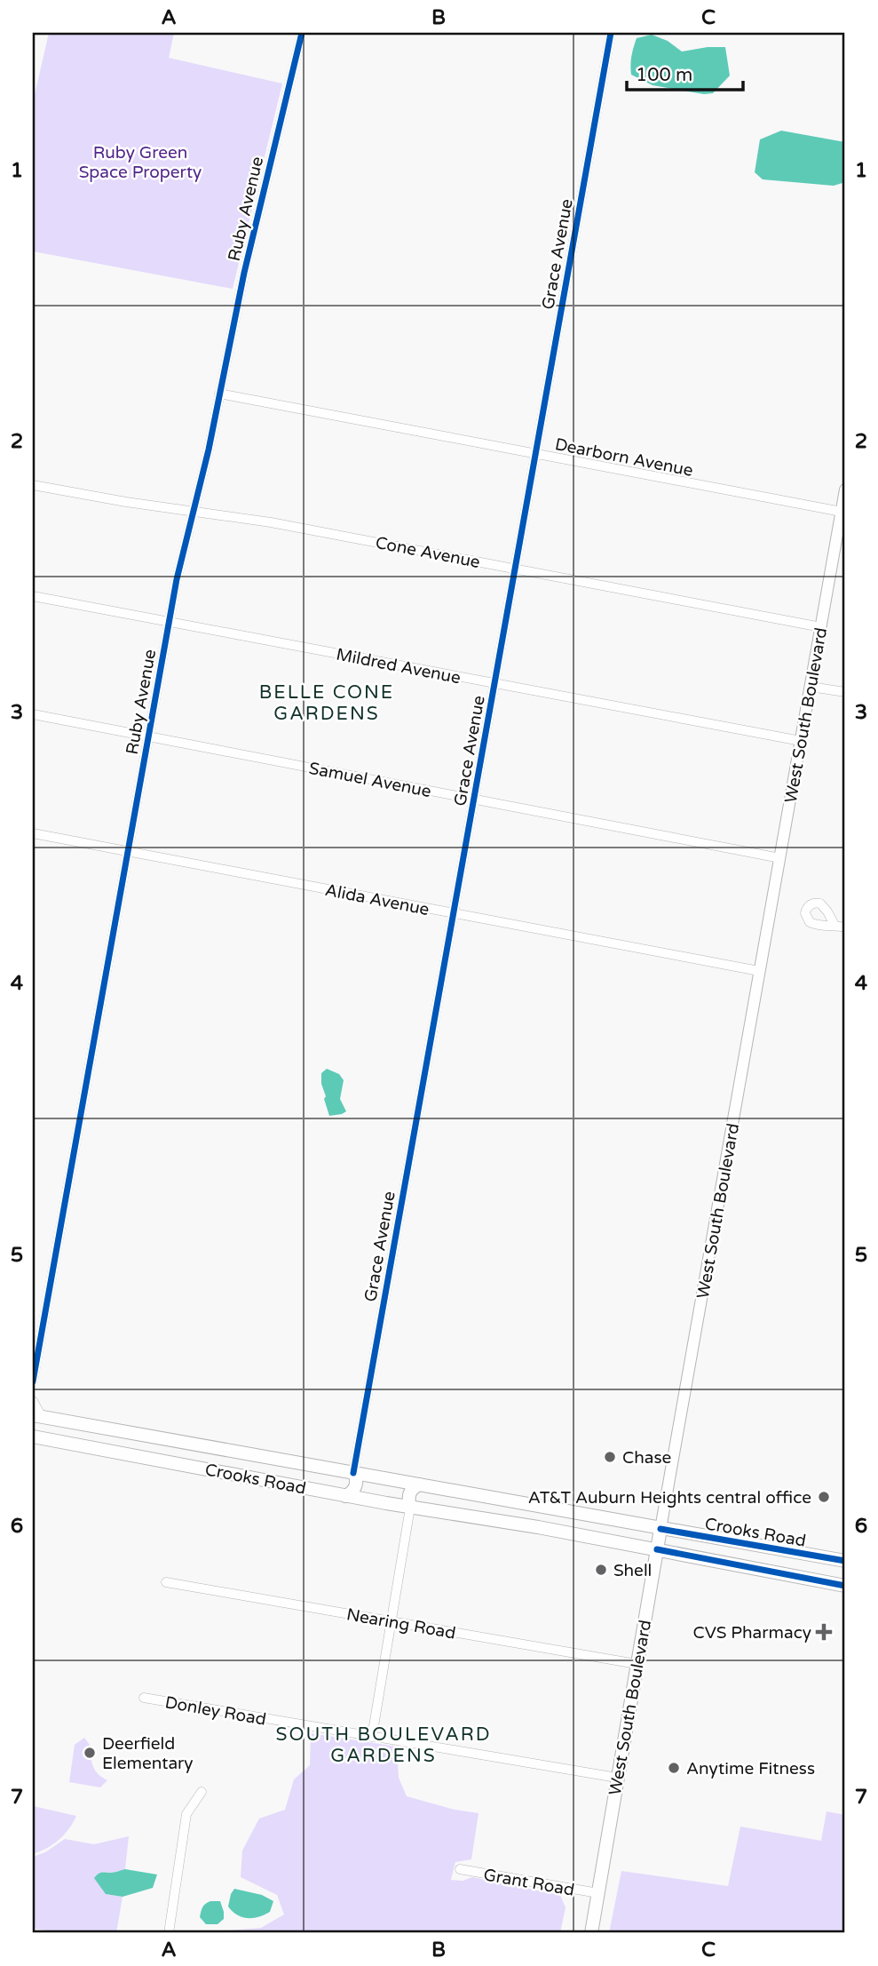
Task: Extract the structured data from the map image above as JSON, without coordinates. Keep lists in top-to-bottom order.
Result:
{
  "streets": {
    "main road": ["West South Boulevard", "Crooks Road"],
    "street": [
      "Ruby Avenue",
      "Grace Avenue",
      "Dearborn Avenue",
      "Cone Avenue",
      "Mildred Avenue",
      "Samuel Avenue",
      "Alida Avenue",
      "Nearing Road",
      "Donley Road",
      "Grant Road"
    ]
  },
  "crossings": [
    ["Ruby Avenue", "Dearborn Avenue"],
    ["Ruby Avenue", "Cone Avenue"],
    ["Ruby Avenue", "Mildred Avenue"],
    ["Ruby Avenue", "Samuel Avenue"],
    ["Ruby Avenue", "Alida Avenue"],
    ["Grace Avenue", "Dearborn Avenue"],
    ["Grace Avenue", "Cone Avenue"],
    ["Grace Avenue", "Mildred Avenue"],
    ["Grace Avenue", "Samuel Avenue"],
    ["Grace Avenue", "Alida Avenue"],
    ["Grace Avenue", "Crooks Road"],
    ["Dearborn Avenue", "West South Boulevard"],
    ["Cone Avenue", "West South Boulevard"],
    ["Mildred Avenue", "West South Boulevard"],
    ["West South Boulevard", "Samuel Avenue"],
    ["West South Boulevard", "Alida Avenue"],
    ["West South Boulevard", "Crooks Road"],
    ["West South Boulevard", "Nearing Road"],
    ["West South Boulevard", "Donley Road"],
    ["West South Boulevard", "Grant Road"]
  ],
  "districts": ["BELLE CONE GARDENS", "SOUTH BOULEVARD GARDENS"],
  "parks": ["Ruby Green Space Property"],
  "places": {
    "other": [
      "Chase",
      "AT&T Auburn Heights central office",
      "Shell",
      "Deerfield Elementary",
      "Anytime Fitness"
    ],
    "health": ["CVS Pharmacy"]
  },
  "scale_bar": "100 m",
  "grid": {
    "columns": ["A", "B", "C"],
    "rows": [
      "1",
      "2",
      "3",
      "4",
      "5",
      "6",
      "7"
    ]
  }
}
